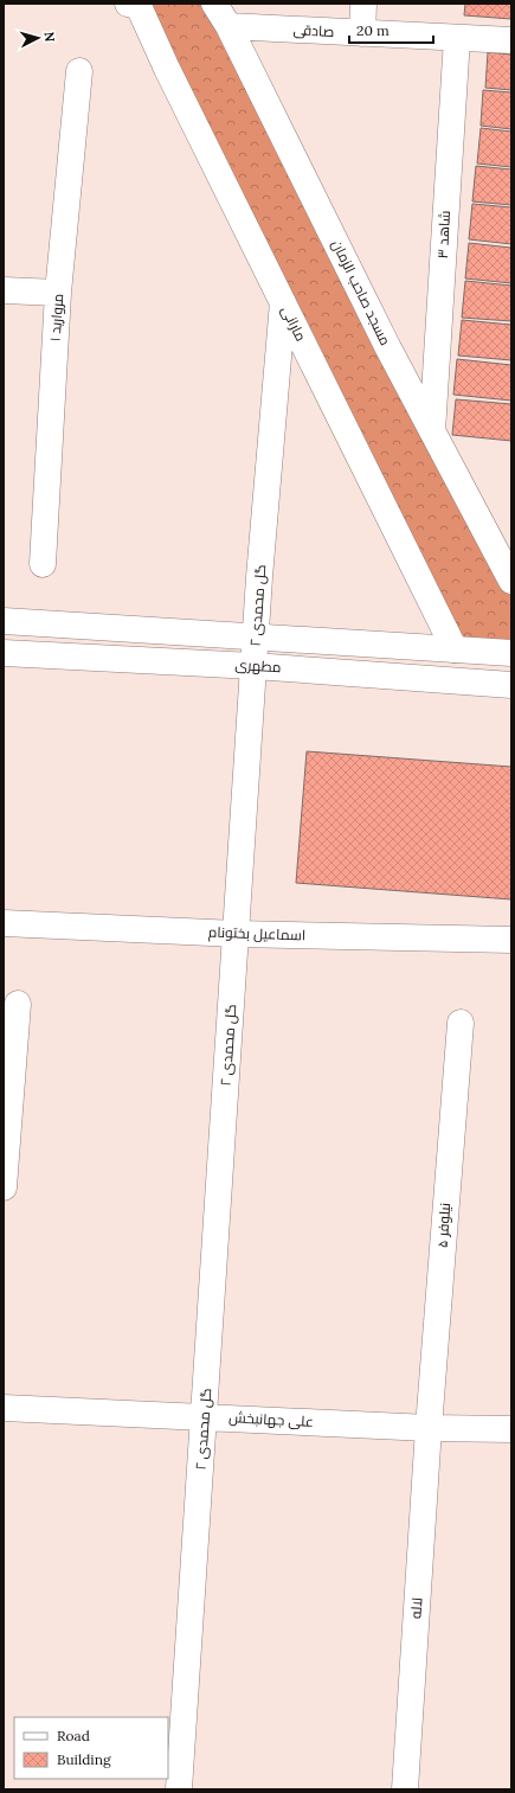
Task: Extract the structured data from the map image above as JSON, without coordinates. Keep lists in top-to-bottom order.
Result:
{
  "streets": {
    "street": [
      "صادقی",
      "شاهد ۳",
      "مسجد صاحب الزمان",
      "مروارید ۱",
      "مارانی",
      "گل محمدی ۲",
      "مطهری",
      "اسماعیل بختونام",
      "نیلوفر ۵",
      "علی جهانبخش",
      "لاله"
    ]
  },
  "crossings": [
    ["صادقی", "شاهد ۳"],
    ["صادقی", "مسجد صاحب الزمان"],
    ["شاهد ۳", "مسجد صاحب الزمان"],
    ["مارانی", "گل محمدی ۲"],
    ["مارانی", "مطهری"],
    ["گل محمدی ۲", "مطهری"],
    ["گل محمدی ۲", "اسماعیل بختونام"],
    ["گل محمدی ۲", "علی جهانبخش"],
    ["نیلوفر ۵", "علی جهانبخش"],
    ["نیلوفر ۵", "لاله"],
    ["علی جهانبخش", "لاله"]
  ],
  "legend": ["Road", "Building"],
  "scale_bar": "20 m",
  "north": "right"
}
